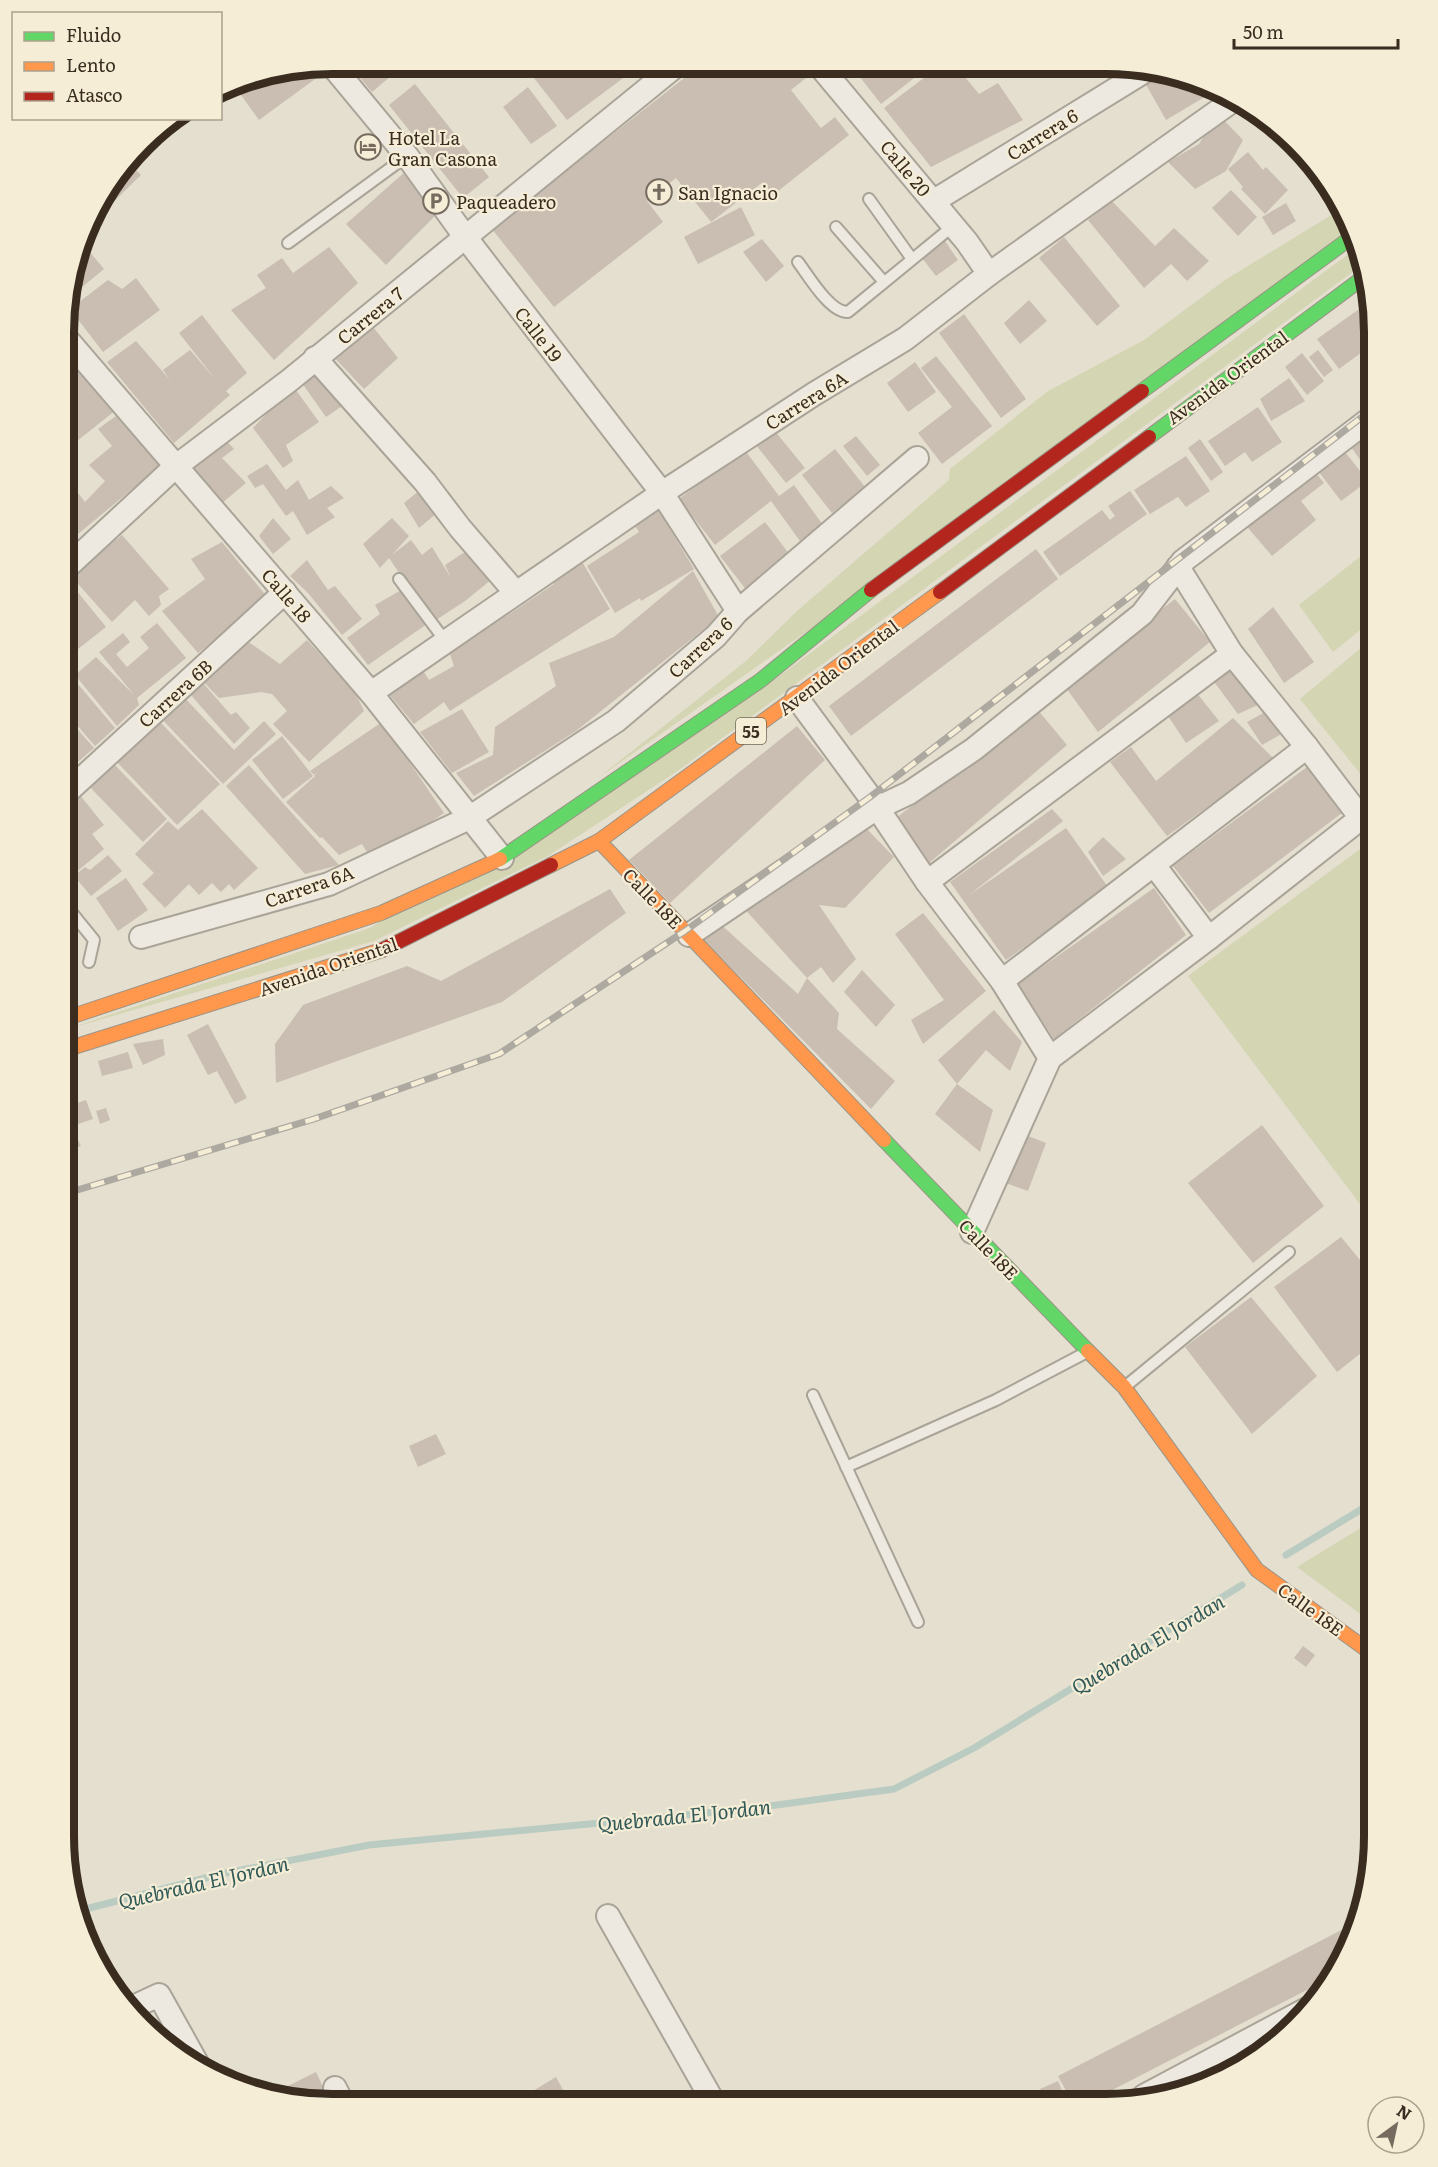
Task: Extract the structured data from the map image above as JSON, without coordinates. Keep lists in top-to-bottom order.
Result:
{
  "streets": {
    "main road": ["Avenida Oriental", "55", "Calle 18E"],
    "street": [
      "Carrera 6",
      "Calle 20",
      "Carrera 7",
      "Calle 19",
      "Carrera 6A",
      "Calle 18",
      "Carrera 6B"
    ]
  },
  "crossings": [
    ["Carrera 6", "Calle 20"],
    ["Carrera 6", "Calle 19"],
    ["Carrera 6", "Carrera 6A"],
    ["Carrera 6", "Calle 18"],
    ["Calle 20", "Carrera 6A"],
    ["Carrera 7", "Calle 19"],
    ["Carrera 7", "Calle 18"],
    ["Calle 19", "Carrera 6A"],
    ["Avenida Oriental", "Calle 18"],
    ["Avenida Oriental", "Calle 18E"],
    ["Carrera 6A", "Calle 18"],
    ["Calle 18", "Carrera 6B"]
  ],
  "water": ["Quebrada El Jordan"],
  "places": {
    "hotel": ["Hotel La Gran Casona"],
    "church": ["San Ignacio"],
    "parking": ["Paqueadero"]
  },
  "legend": ["Fluido", "Lento", "Atasco"],
  "scale_bar": "50 m",
  "north": "top right"
}
